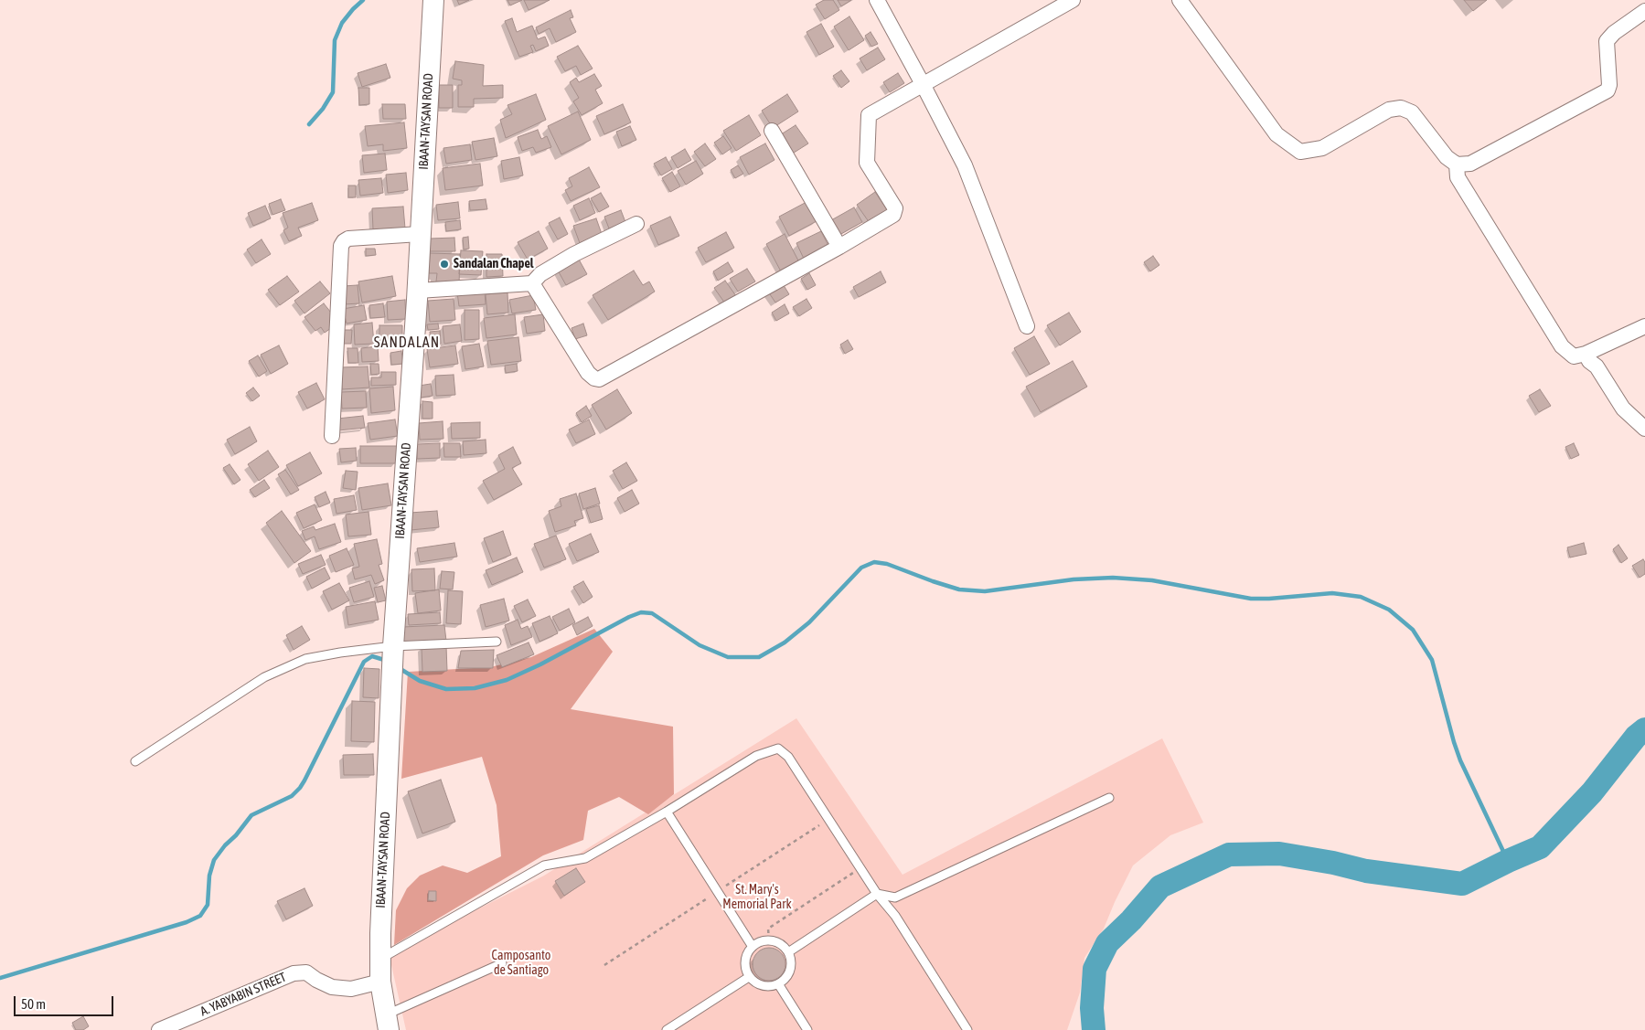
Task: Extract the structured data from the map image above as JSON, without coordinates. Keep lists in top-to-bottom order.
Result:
{
  "streets": {
    "main road": ["IBAAN-TAYSAN ROAD"],
    "street": ["A. YABYABIN STREET"]
  },
  "crossings": [
    ["IBAAN-TAYSAN ROAD", "A. YABYABIN STREET"]
  ],
  "districts": ["SANDALAN"],
  "parks": ["St. Mary's Memorial Park", "Camposanto de Santiago"],
  "places": ["Sandalan Chapel"],
  "scale_bar": "50 m"
}
